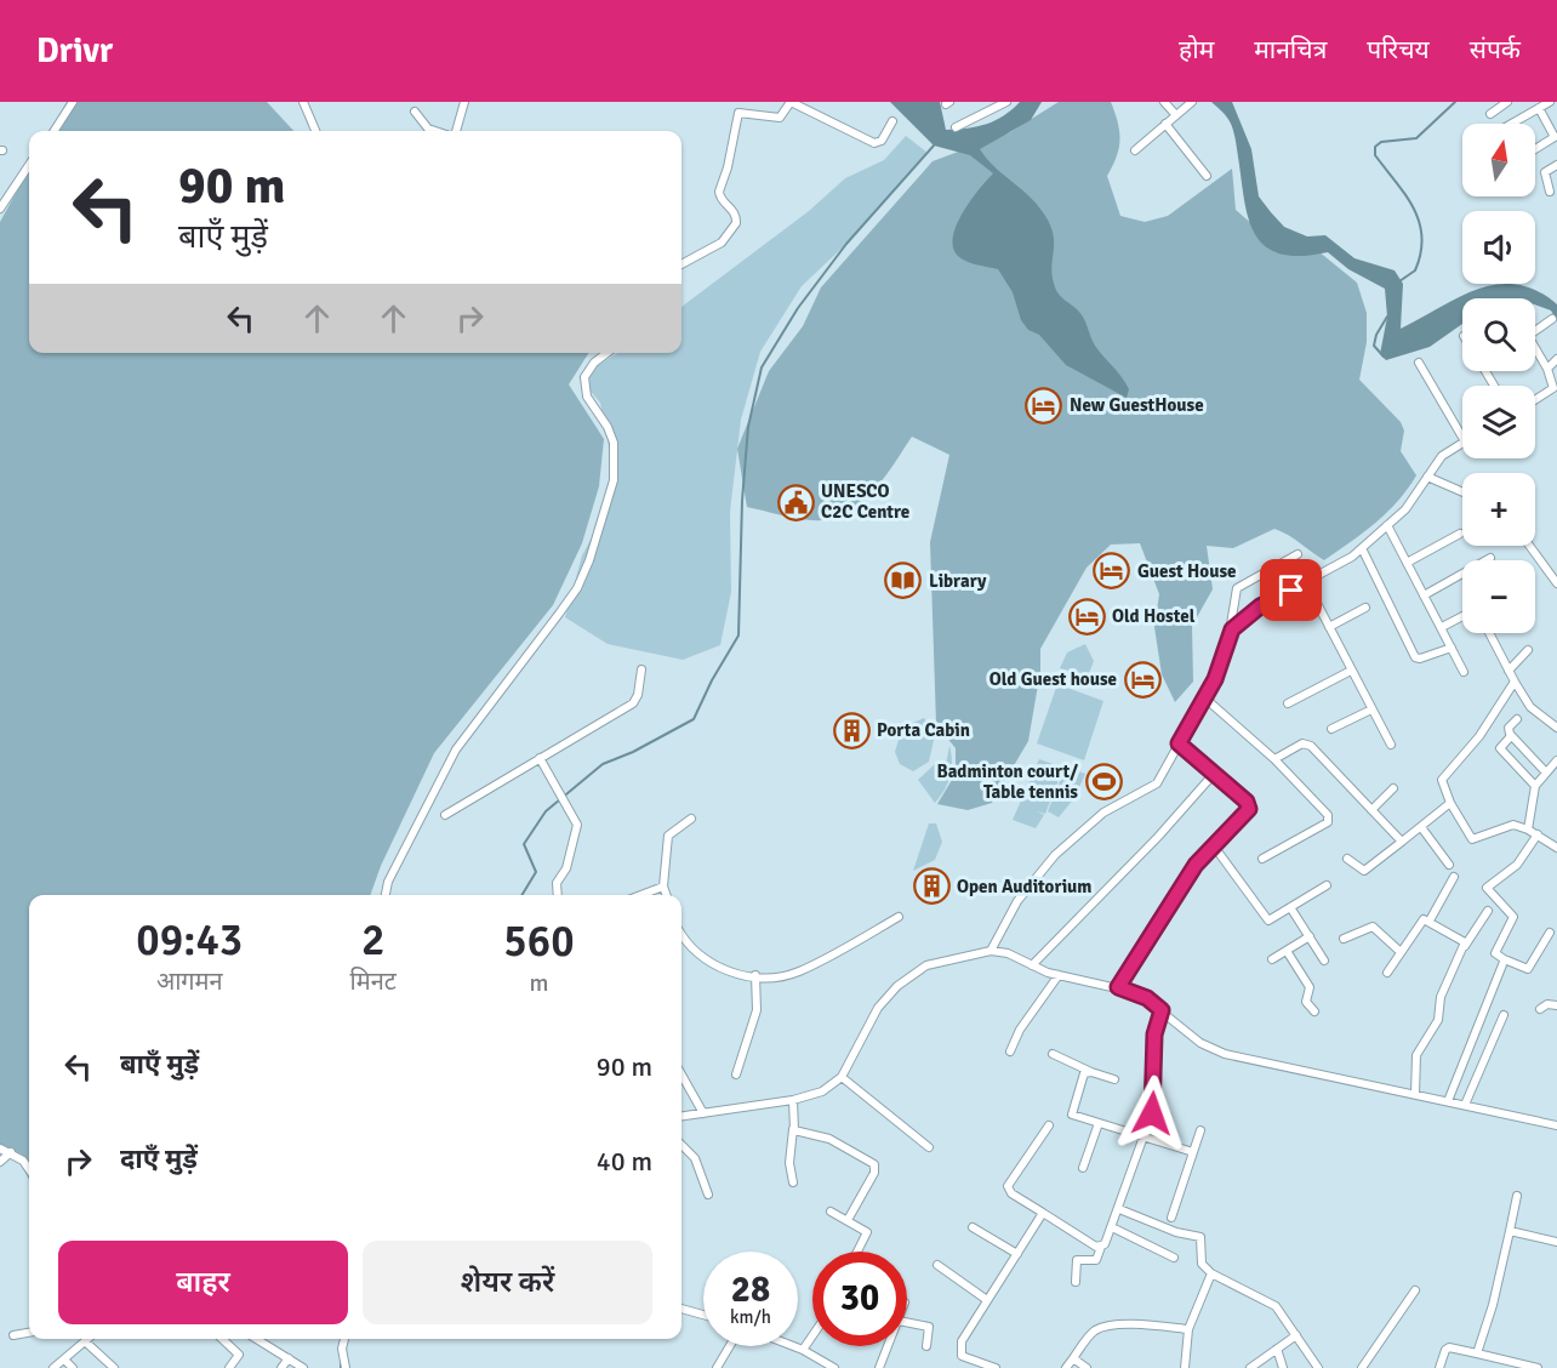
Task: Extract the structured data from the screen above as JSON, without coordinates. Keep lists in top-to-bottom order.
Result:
{
  "places": {
    "hotel": [
      "New GuestHouse",
      "Guest House",
      "Old Hostel",
      "Old Guest house"
    ],
    "public building": ["UNESCO C2C Centre"],
    "library": ["Library"],
    "building": ["Porta Cabin", "Open Auditorium"],
    "sports": ["Badminton court/ Table tennis"]
  },
  "north": "top",
  "page": {
    "header": "Drivr",
    "nav": [
      "होम",
      "मानचित्र",
      "परिचय",
      "संपर्क"
    ],
    "map_buttons": ["+", "−"],
    "turn": ["90 m", "बाएँ मुड़ें"],
    "eta": [
      "09:43",
      "आगमन",
      "2",
      "मिनट",
      "560",
      "m"
    ],
    "list": [
      {
        "name": "बाएँ मुड़ें",
        "value": "90 m"
      },
      {
        "name": "दाएँ मुड़ें",
        "value": "40 m"
      }
    ],
    "buttons": ["बाहर", "शेयर करें"],
    "speed": "28 km/h",
    "limit": "30"
  }
}
